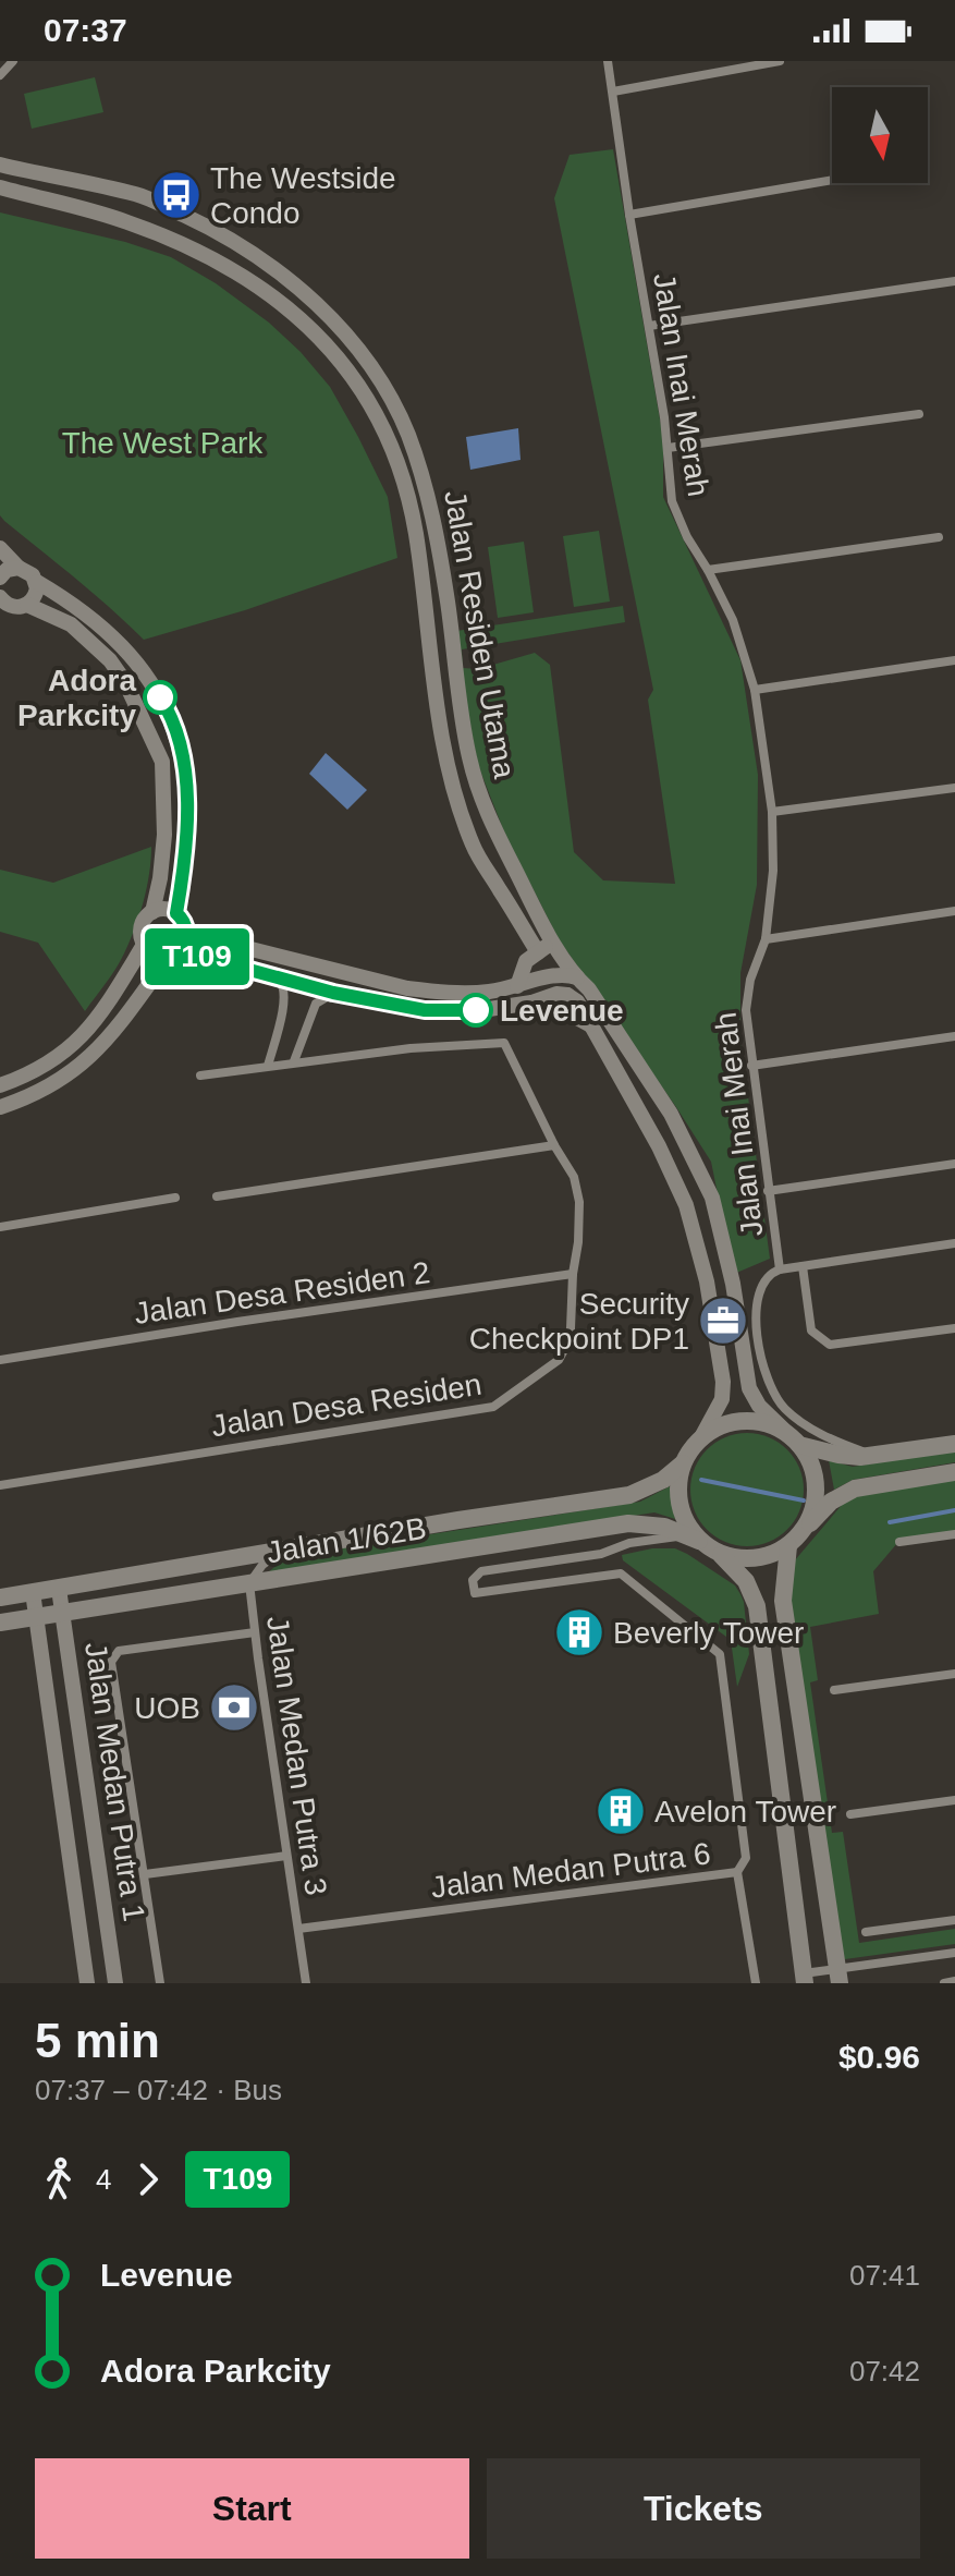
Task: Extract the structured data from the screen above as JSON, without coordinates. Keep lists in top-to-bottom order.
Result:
{
  "streets": {
    "main road": ["Jalan 1/62B"],
    "street": [
      "Jalan Inai Merah",
      "Jalan Residen Utama",
      "Jalan Desa Residen 2",
      "Jalan Desa Residen",
      "Jalan Medan Putra 3",
      "Jalan Medan Putra 1",
      "Jalan Medan Putra 6"
    ]
  },
  "crossings": [
    ["Jalan Residen Utama", "Jalan 1/62B"],
    ["Jalan Desa Residen 2", "Jalan Desa Residen"],
    ["Jalan 1/62B", "Jalan Medan Putra 3"],
    ["Jalan 1/62B", "Jalan Medan Putra 1"],
    ["Jalan Medan Putra 3", "Jalan Medan Putra 1"],
    ["Jalan Medan Putra 3", "Jalan Medan Putra 6"]
  ],
  "parks": ["The West Park"],
  "places": {
    "bus stop": ["The Westside Condo"],
    "other": ["Adora Parkcity", "Levenue"],
    "office": ["Security Checkpoint DP1"],
    "building": ["Beverly Tower", "Avelon Tower"],
    "bank": ["UOB"]
  },
  "lines": ["bus line T109"],
  "north": "bottom",
  "page": {
    "status": "07:37",
    "on_map": "T109",
    "heading": ["5 min", "07:37 – 07:42 · Bus", "$0.96"],
    "legs": ["4", "T109"],
    "list": [
      {
        "name": "Levenue",
        "value": "07:41"
      },
      {
        "name": "Adora Parkcity",
        "value": "07:42"
      }
    ],
    "buttons": ["Start", "Tickets"]
  }
}
